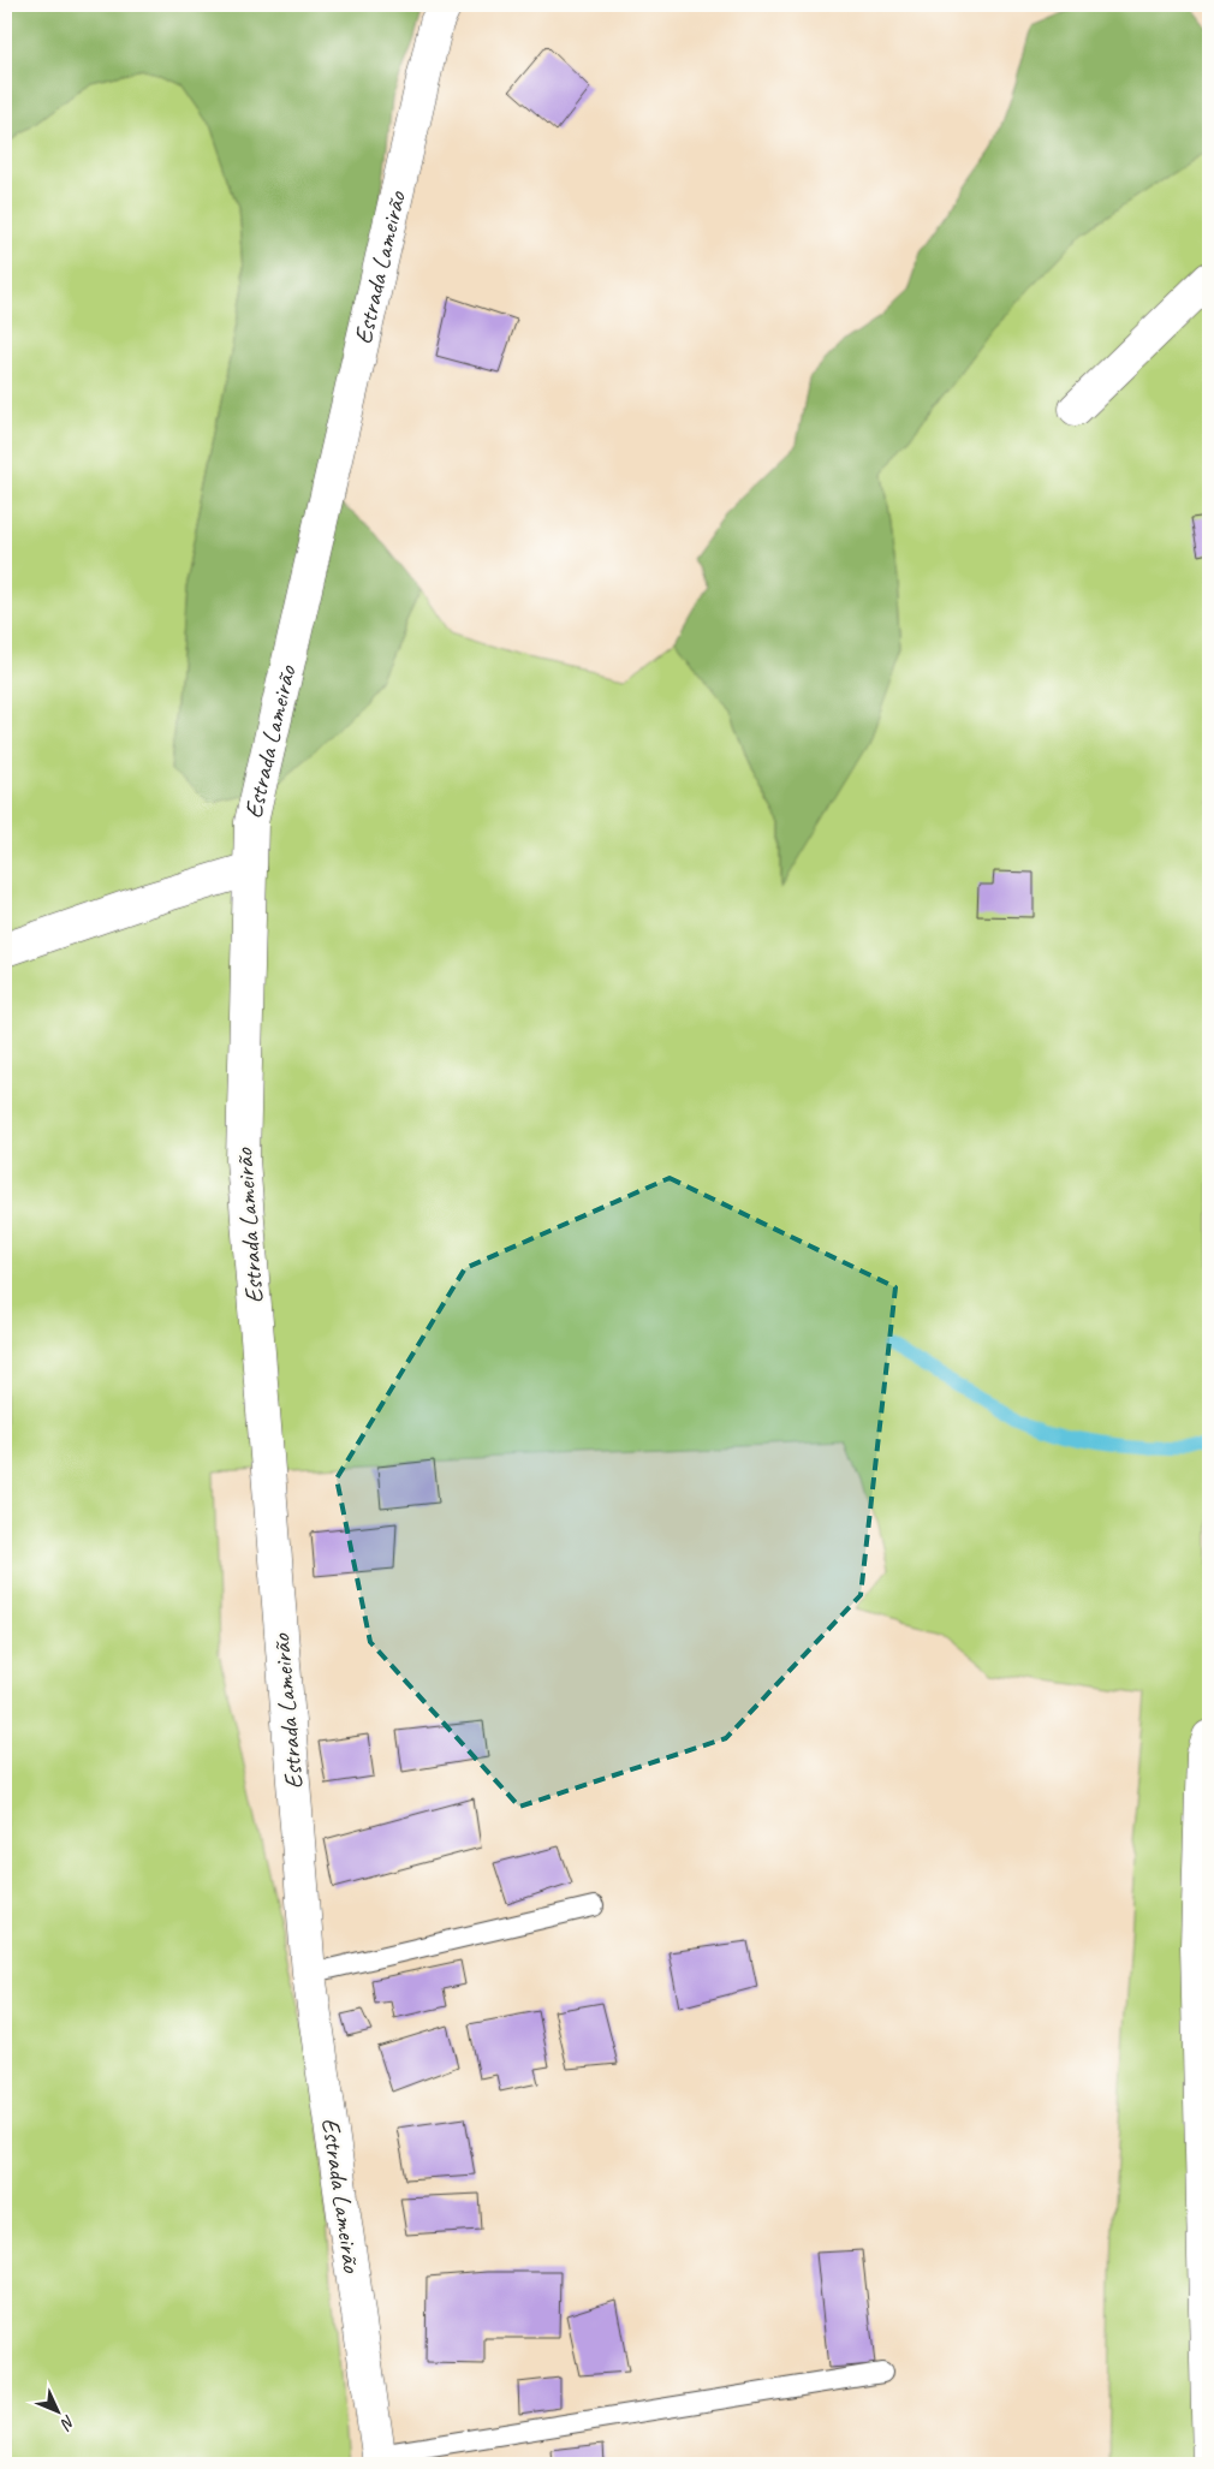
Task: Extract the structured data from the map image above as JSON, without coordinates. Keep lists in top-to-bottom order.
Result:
{
  "streets": {
    "street": ["Estrada Lameirão"]
  },
  "north": "bottom right"
}
